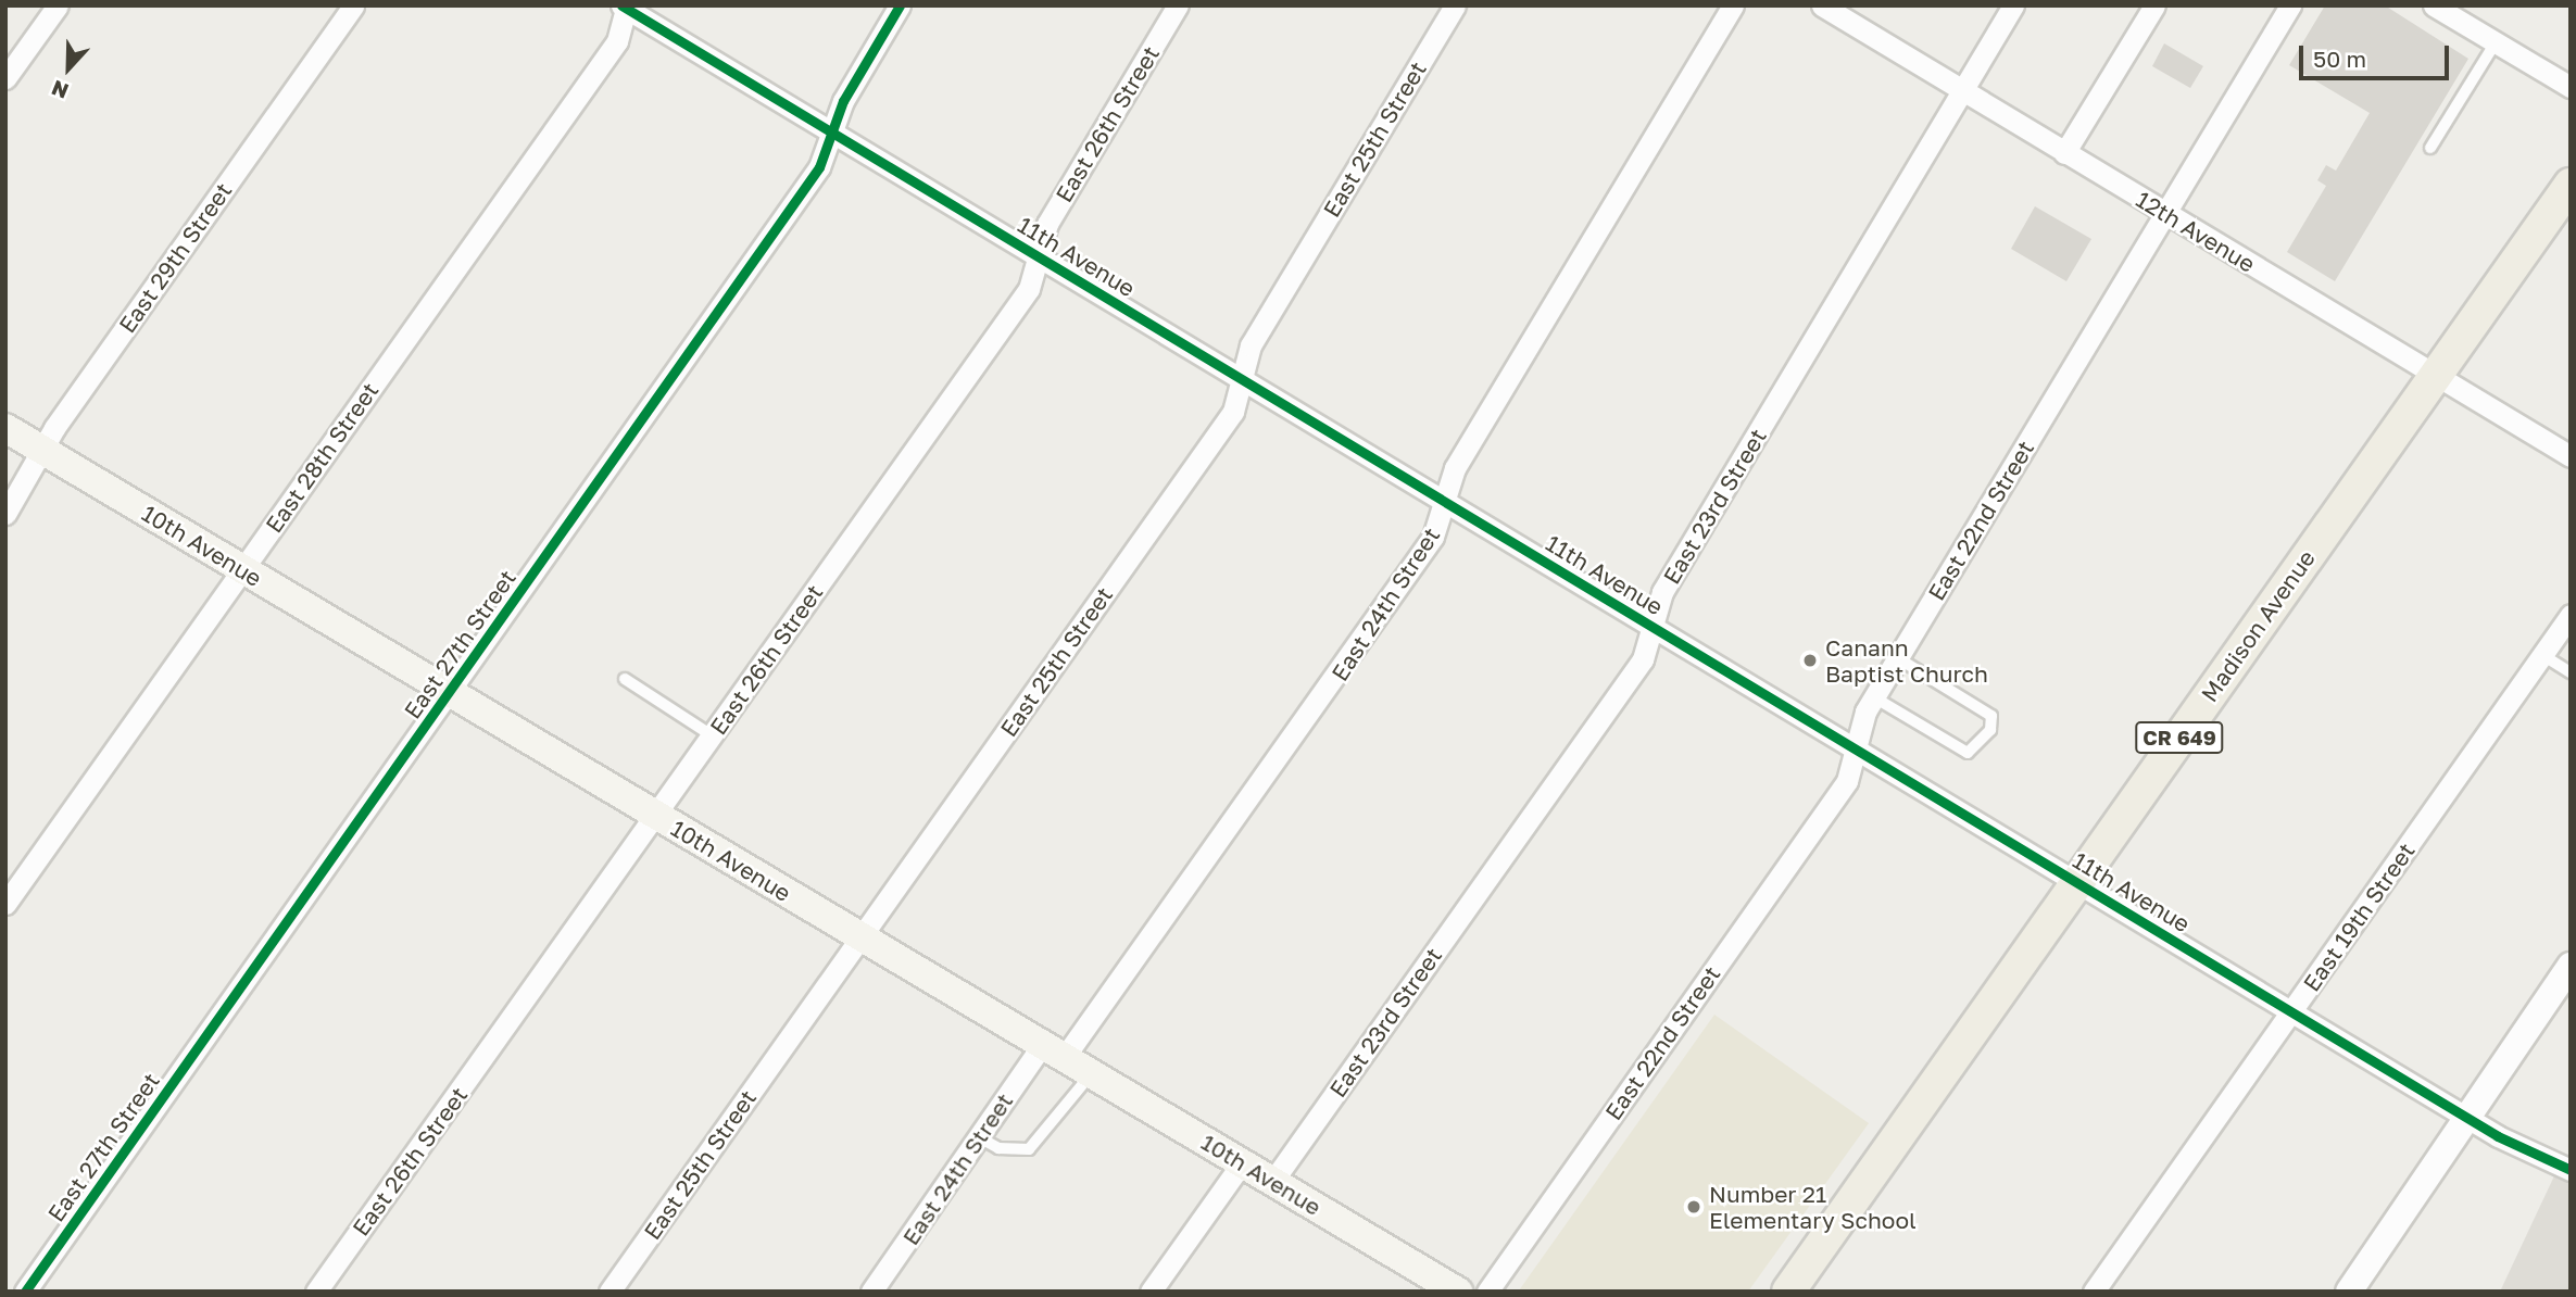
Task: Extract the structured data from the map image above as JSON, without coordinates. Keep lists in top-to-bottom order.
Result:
{
  "streets": {
    "main road": ["10th Avenue", "Madison Avenue", "CR 649"],
    "street": [
      "East 26th Street",
      "East 25th Street",
      "12th Avenue",
      "11th Avenue",
      "East 29th Street",
      "East 28th Street",
      "East 23rd Street",
      "East 22nd Street",
      "East 24th Street",
      "East 27th Street",
      "East 19th Street"
    ]
  },
  "crossings": [
    ["East 26th Street", "11th Avenue"],
    ["East 26th Street", "10th Avenue"],
    ["East 25th Street", "11th Avenue"],
    ["East 25th Street", "10th Avenue"],
    ["12th Avenue", "East 23rd Street"],
    ["12th Avenue", "East 22nd Street"],
    ["12th Avenue", "Madison Avenue"],
    ["11th Avenue", "East 28th Street"],
    ["11th Avenue", "East 23rd Street"],
    ["11th Avenue", "East 22nd Street"],
    ["11th Avenue", "East 24th Street"],
    ["11th Avenue", "Madison Avenue"],
    ["11th Avenue", "East 27th Street"],
    ["11th Avenue", "East 19th Street"],
    ["East 29th Street", "10th Avenue"],
    ["East 28th Street", "10th Avenue"],
    ["East 23rd Street", "10th Avenue"],
    ["10th Avenue", "East 24th Street"],
    ["10th Avenue", "East 27th Street"]
  ],
  "places": ["Canann Baptist Church", "Number 21 Elementary School"],
  "scale_bar": "50 m",
  "north": "bottom"
}
